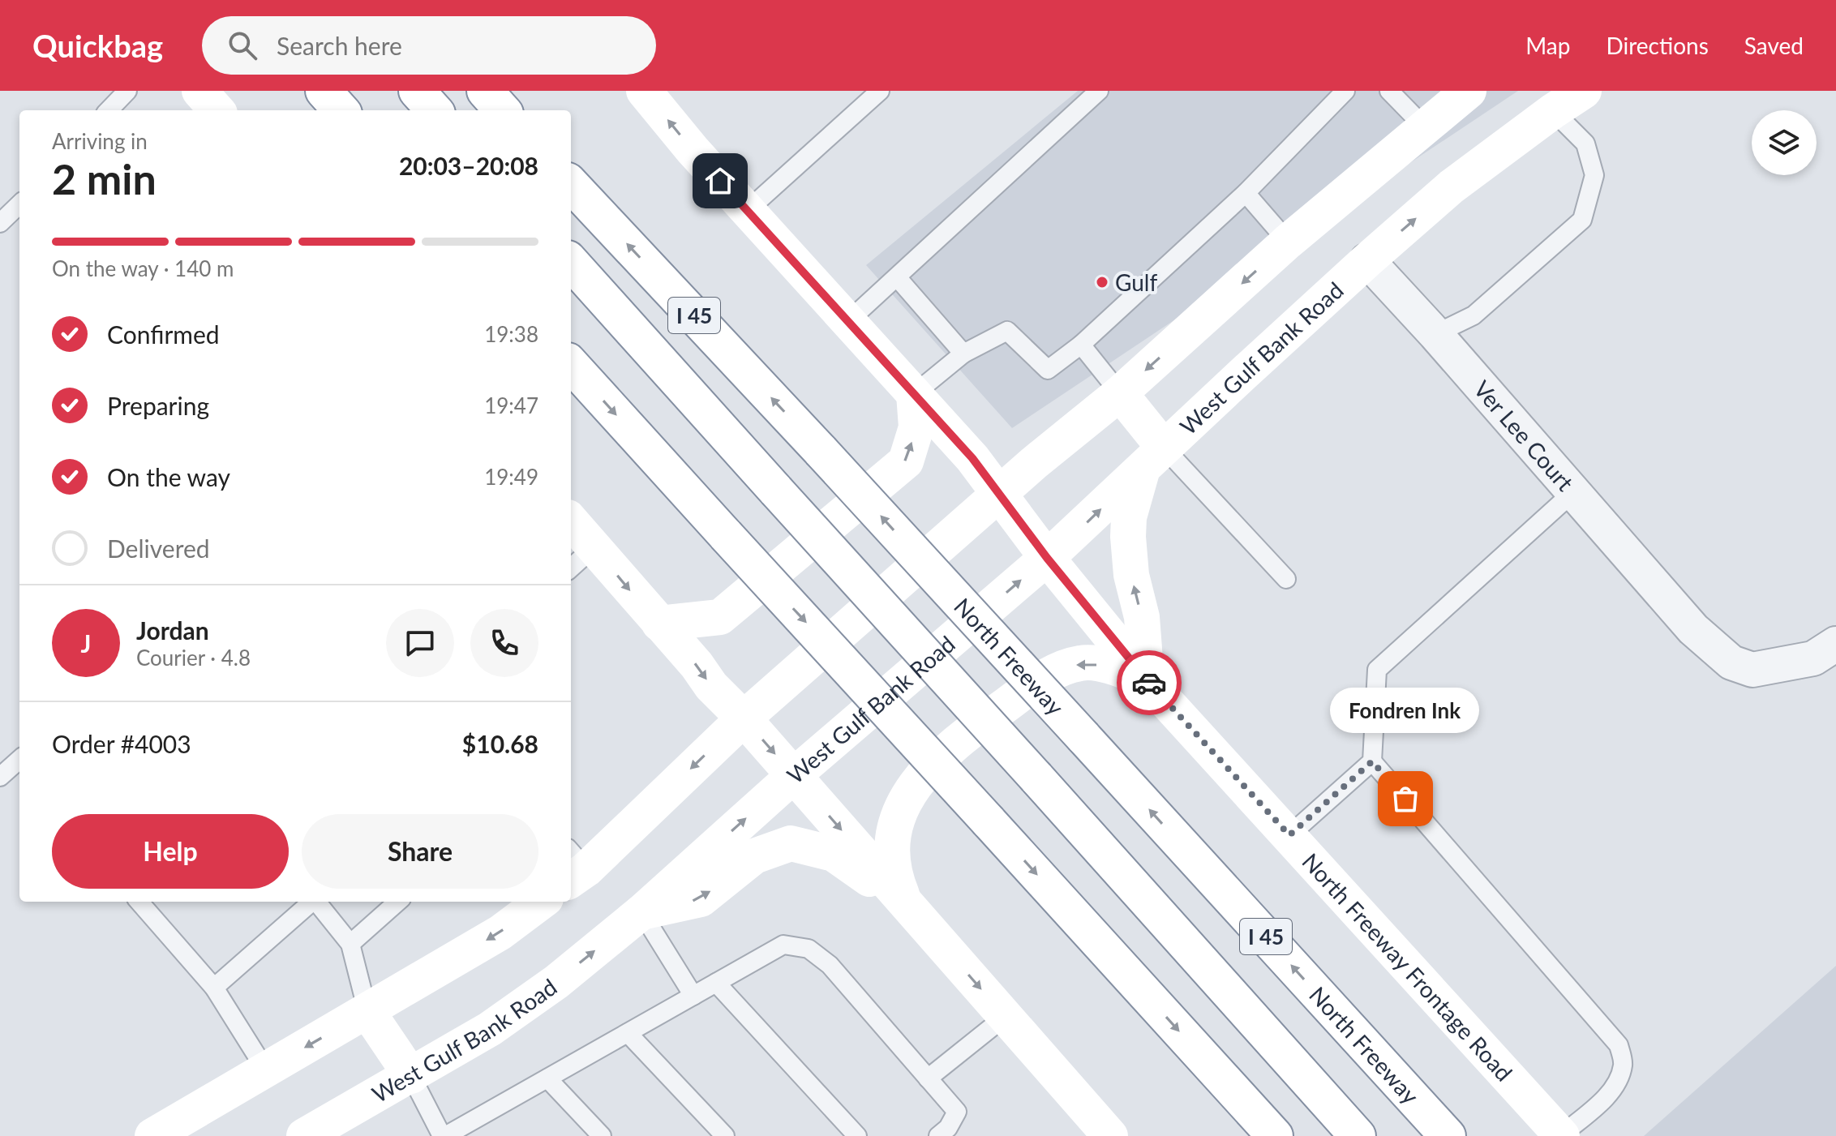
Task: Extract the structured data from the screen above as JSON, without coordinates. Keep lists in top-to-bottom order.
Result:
{
  "streets": {
    "main road": [
      "I 45",
      "West Gulf Bank Road",
      "North Freeway",
      "North Freeway Frontage Road"
    ],
    "street": ["Ver Lee Court"]
  },
  "crossings": [
    ["West Gulf Bank Road", "Ver Lee Court"],
    ["West Gulf Bank Road", "North Freeway Frontage Road"]
  ],
  "places": ["Gulf", "Fondren Ink"],
  "page": {
    "header": "Quickbag",
    "search": "Search here",
    "nav": ["Map", "Directions", "Saved"],
    "heading": ["2 min", "Arriving in", "20:03–20:08"],
    "panel": [
      "Jordan",
      "Courier · 4.8",
      "Order #4003",
      "$10.68"
    ],
    "bar": "On the way · 140 m",
    "list": [
      ["Confirmed", "19:38"],
      ["Preparing", "19:47"],
      ["On the way", "19:49"],
      "Delivered"
    ],
    "round": "J",
    "bubble": "Fondren Ink",
    "buttons": ["Help", "Share"]
  }
}
